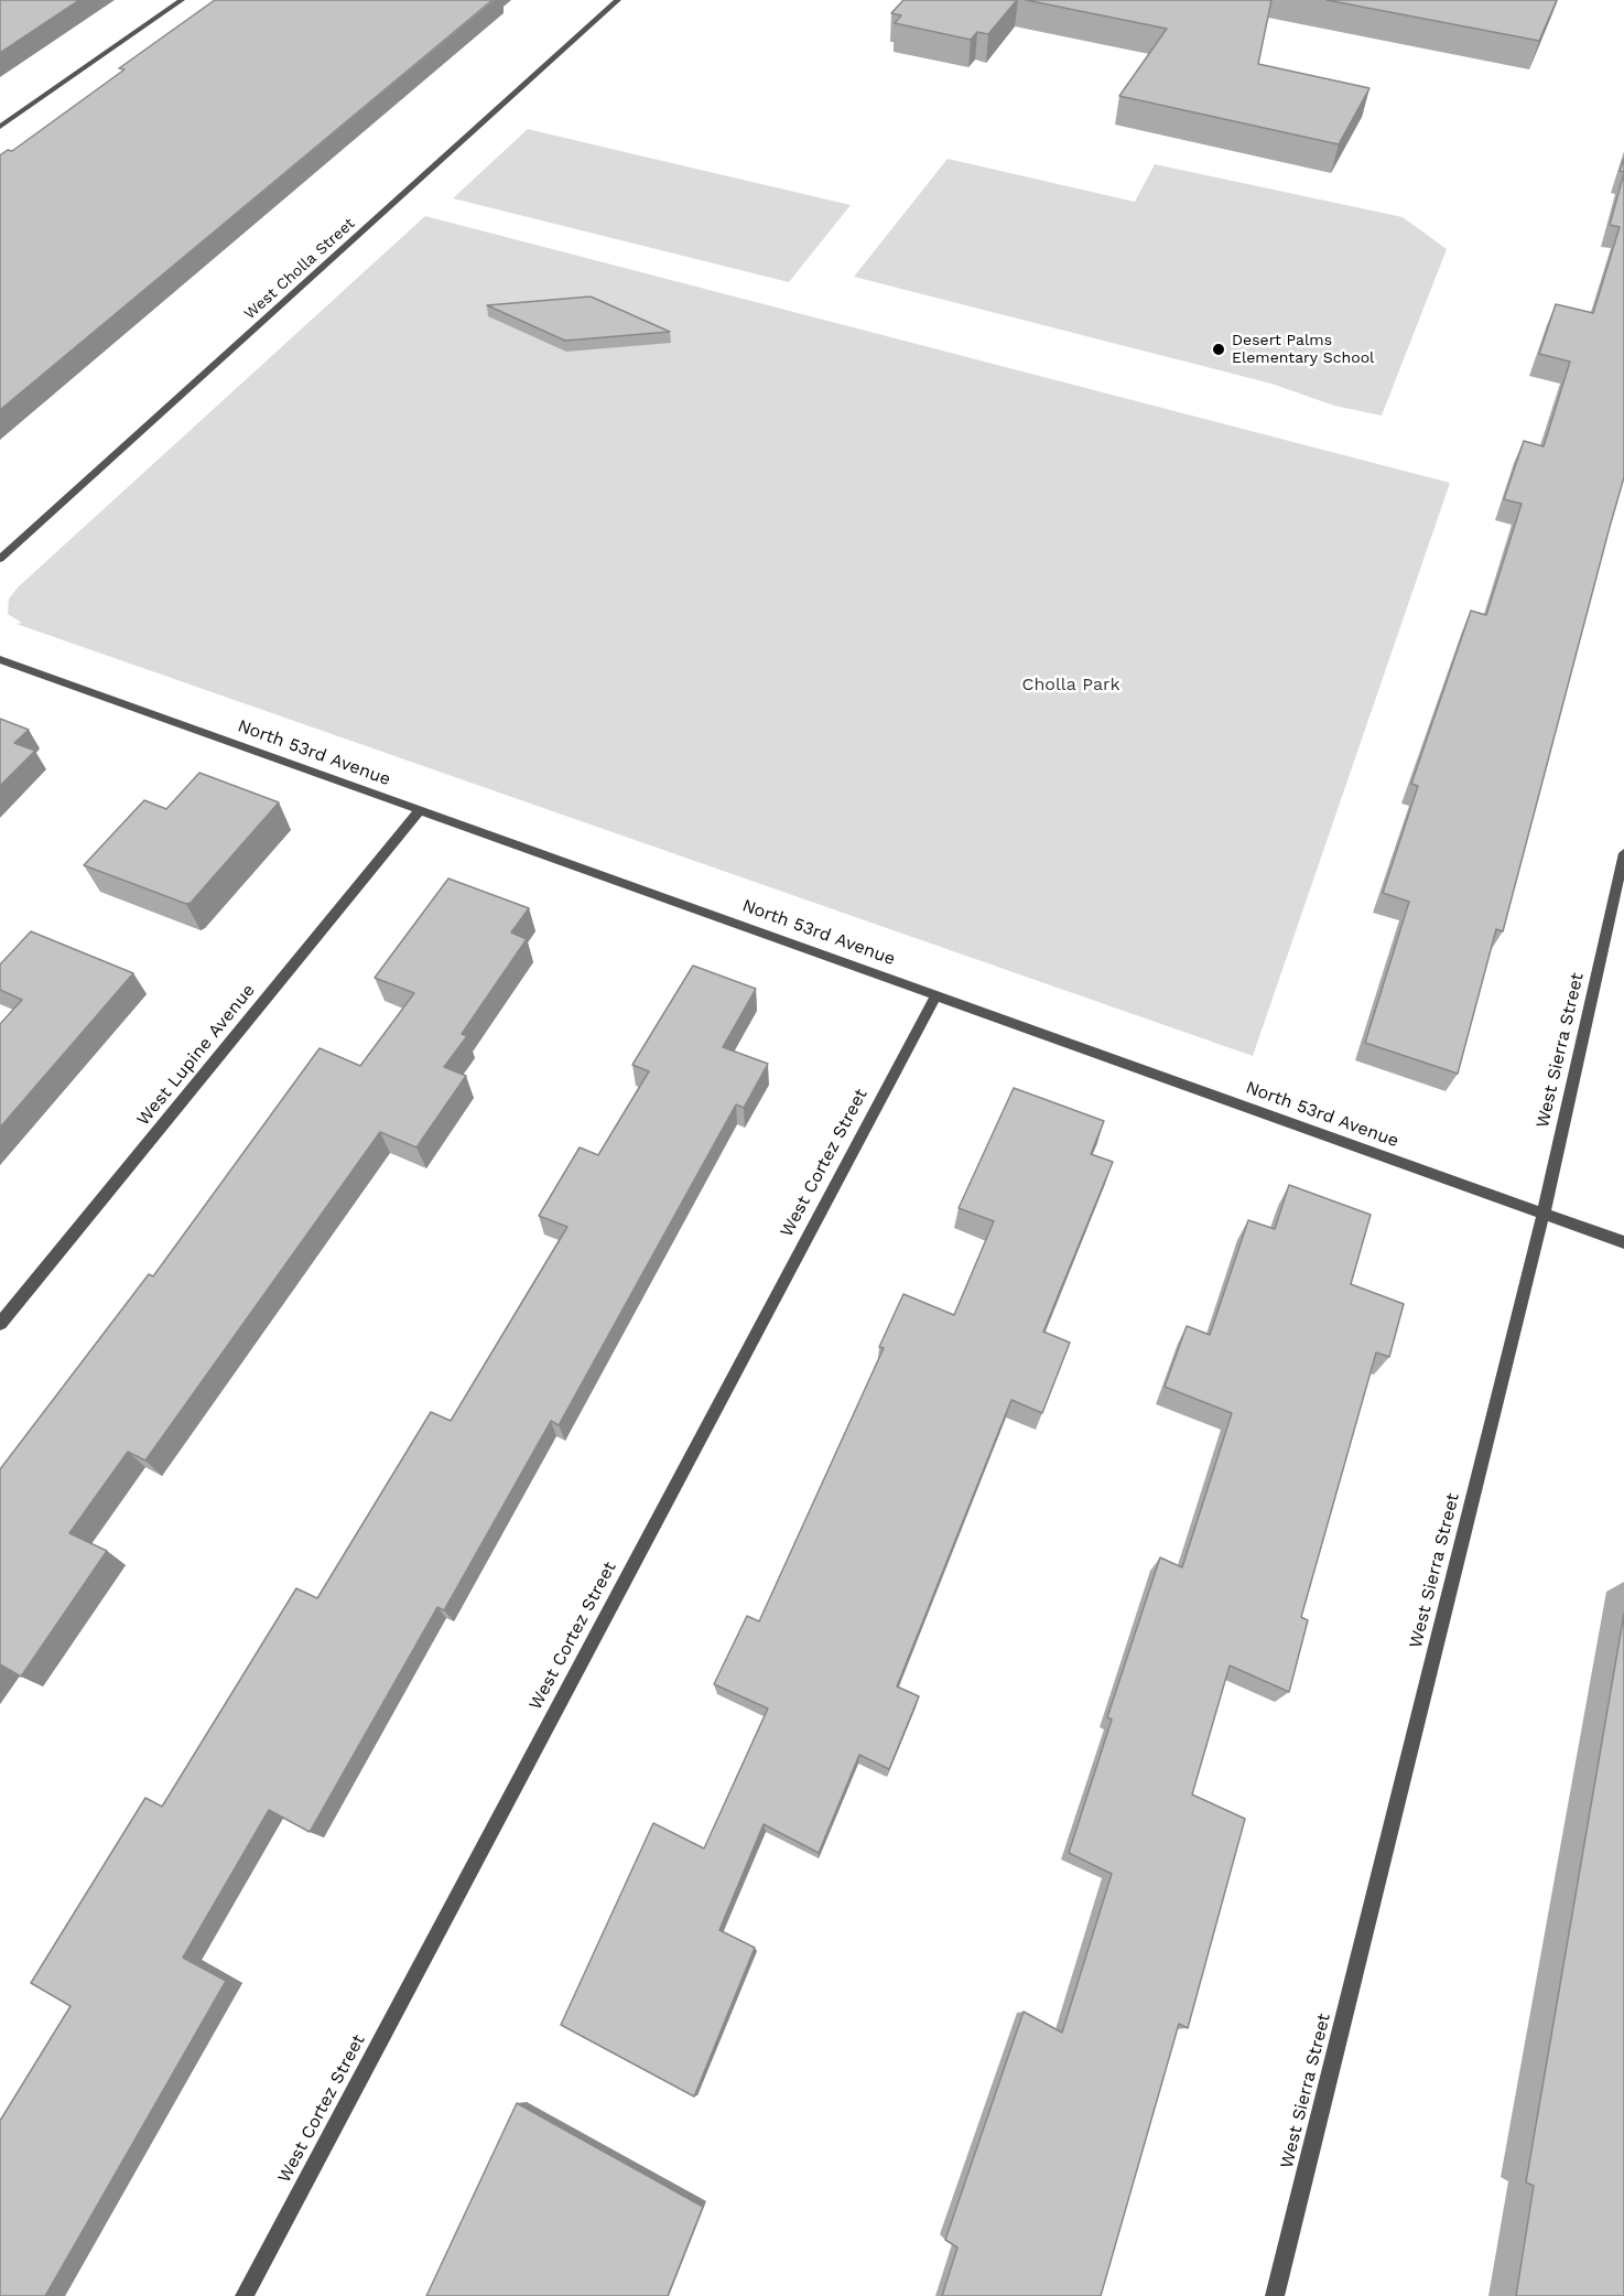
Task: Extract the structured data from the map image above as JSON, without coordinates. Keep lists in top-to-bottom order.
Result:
{
  "streets": {
    "street": [
      "West Cholla Street",
      "North 53rd Avenue",
      "West Sierra Street",
      "West Lupine Avenue",
      "West Cortez Street"
    ]
  },
  "crossings": [
    ["North 53rd Avenue", "West Sierra Street"],
    ["North 53rd Avenue", "West Lupine Avenue"],
    ["North 53rd Avenue", "West Cortez Street"]
  ],
  "parks": ["Cholla Park"],
  "places": ["Desert Palms Elementary School"]
}
